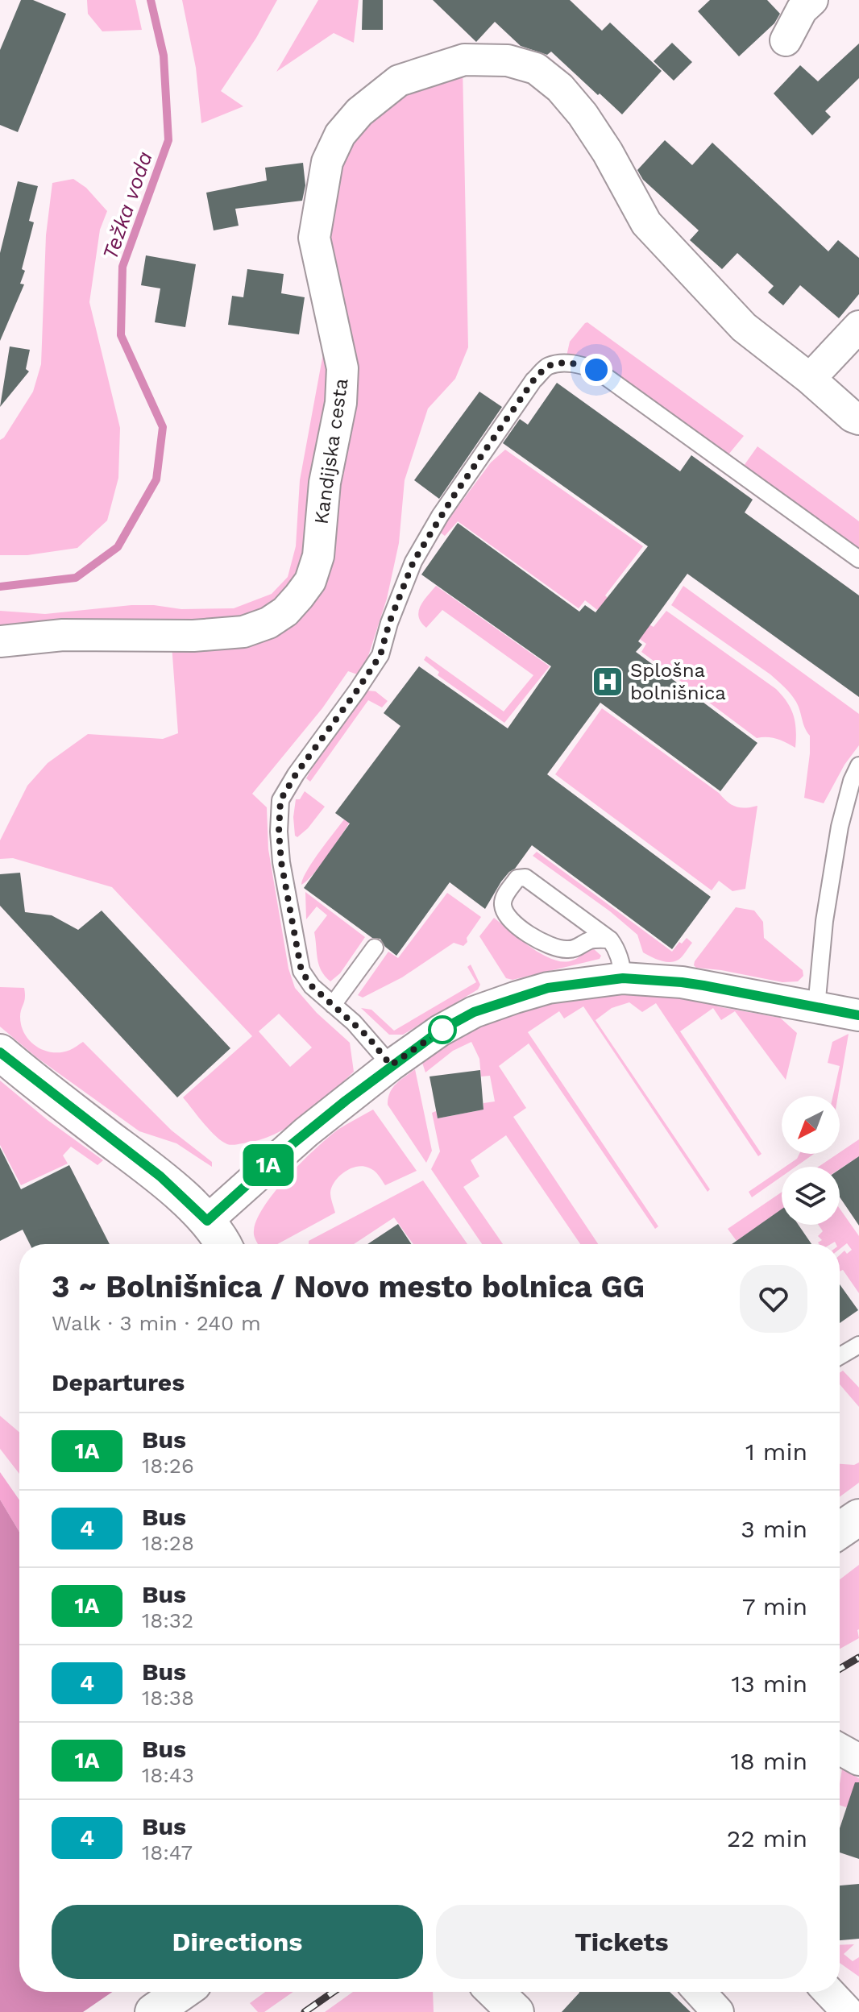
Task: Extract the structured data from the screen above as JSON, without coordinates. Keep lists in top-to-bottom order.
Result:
{
  "streets": {
    "street": ["Kandijska cesta"]
  },
  "water": ["Težka voda"],
  "places": {
    "hospital": ["Splošna bolnišnica"]
  },
  "lines": ["bus line 1A"],
  "north": "bottom left",
  "page": {
    "on_map": "1A",
    "heading": [
      ["3 ~ Bolnišnica / Novo mesto bolnica GG", "Walk · 3 min · 240 m"],
      "Departures"
    ],
    "list": [
      {
        "mark": "1A",
        "name": "Bus",
        "note": "18:26",
        "value": "1 min"
      },
      {
        "mark": "4",
        "name": "Bus",
        "note": "18:28",
        "value": "3 min"
      },
      {
        "mark": "1A",
        "name": "Bus",
        "note": "18:32",
        "value": "7 min"
      },
      {
        "mark": "4",
        "name": "Bus",
        "note": "18:38",
        "value": "13 min"
      },
      {
        "mark": "1A",
        "name": "Bus",
        "note": "18:43",
        "value": "18 min"
      },
      {
        "mark": "4",
        "name": "Bus",
        "note": "18:47",
        "value": "22 min"
      }
    ],
    "buttons": ["Directions", "Tickets"]
  }
}
